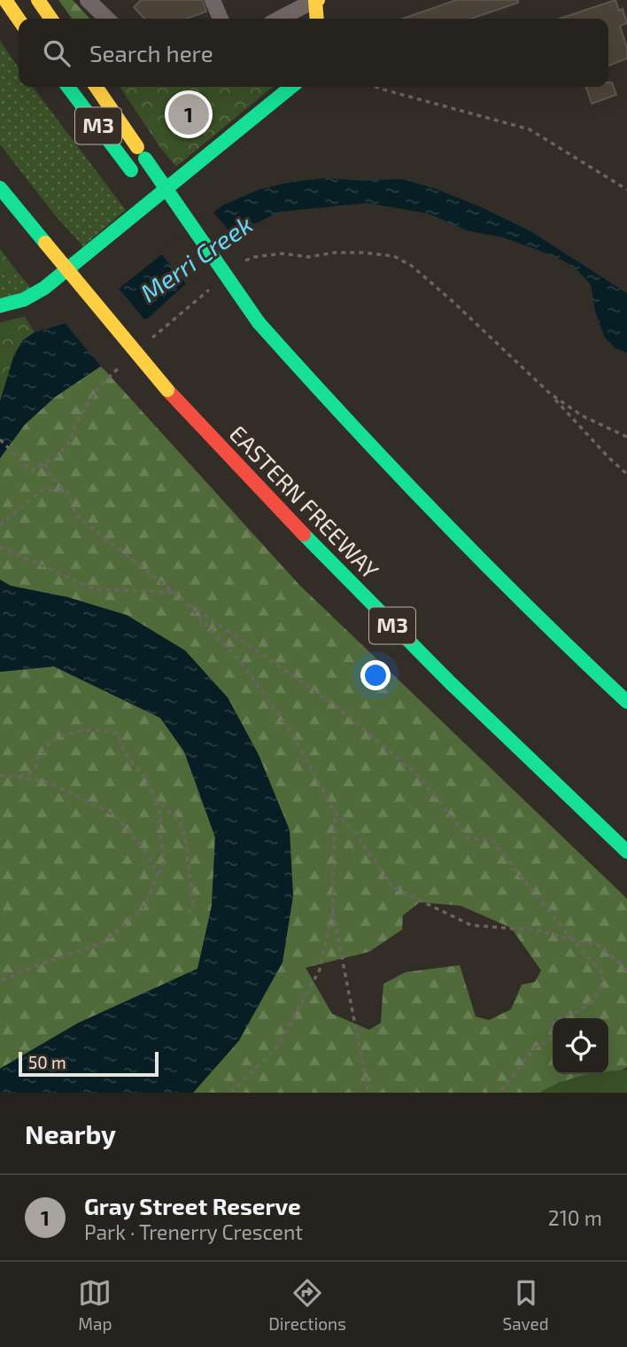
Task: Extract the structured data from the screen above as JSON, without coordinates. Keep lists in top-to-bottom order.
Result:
{
  "streets": {
    "main road": ["M3", "EASTERN FREEWAY"]
  },
  "water": ["Merri Creek"],
  "scale_bar": "50 m",
  "page": {
    "search": "Search here",
    "pins": "1",
    "scale": "50 m",
    "heading": "Nearby",
    "list": [
      {
        "mark": "1",
        "name": "Gray Street Reserve",
        "note": "Park · Trenerry Crescent",
        "value": "210 m"
      }
    ],
    "nav": ["Map", "Directions", "Saved"]
  }
}
